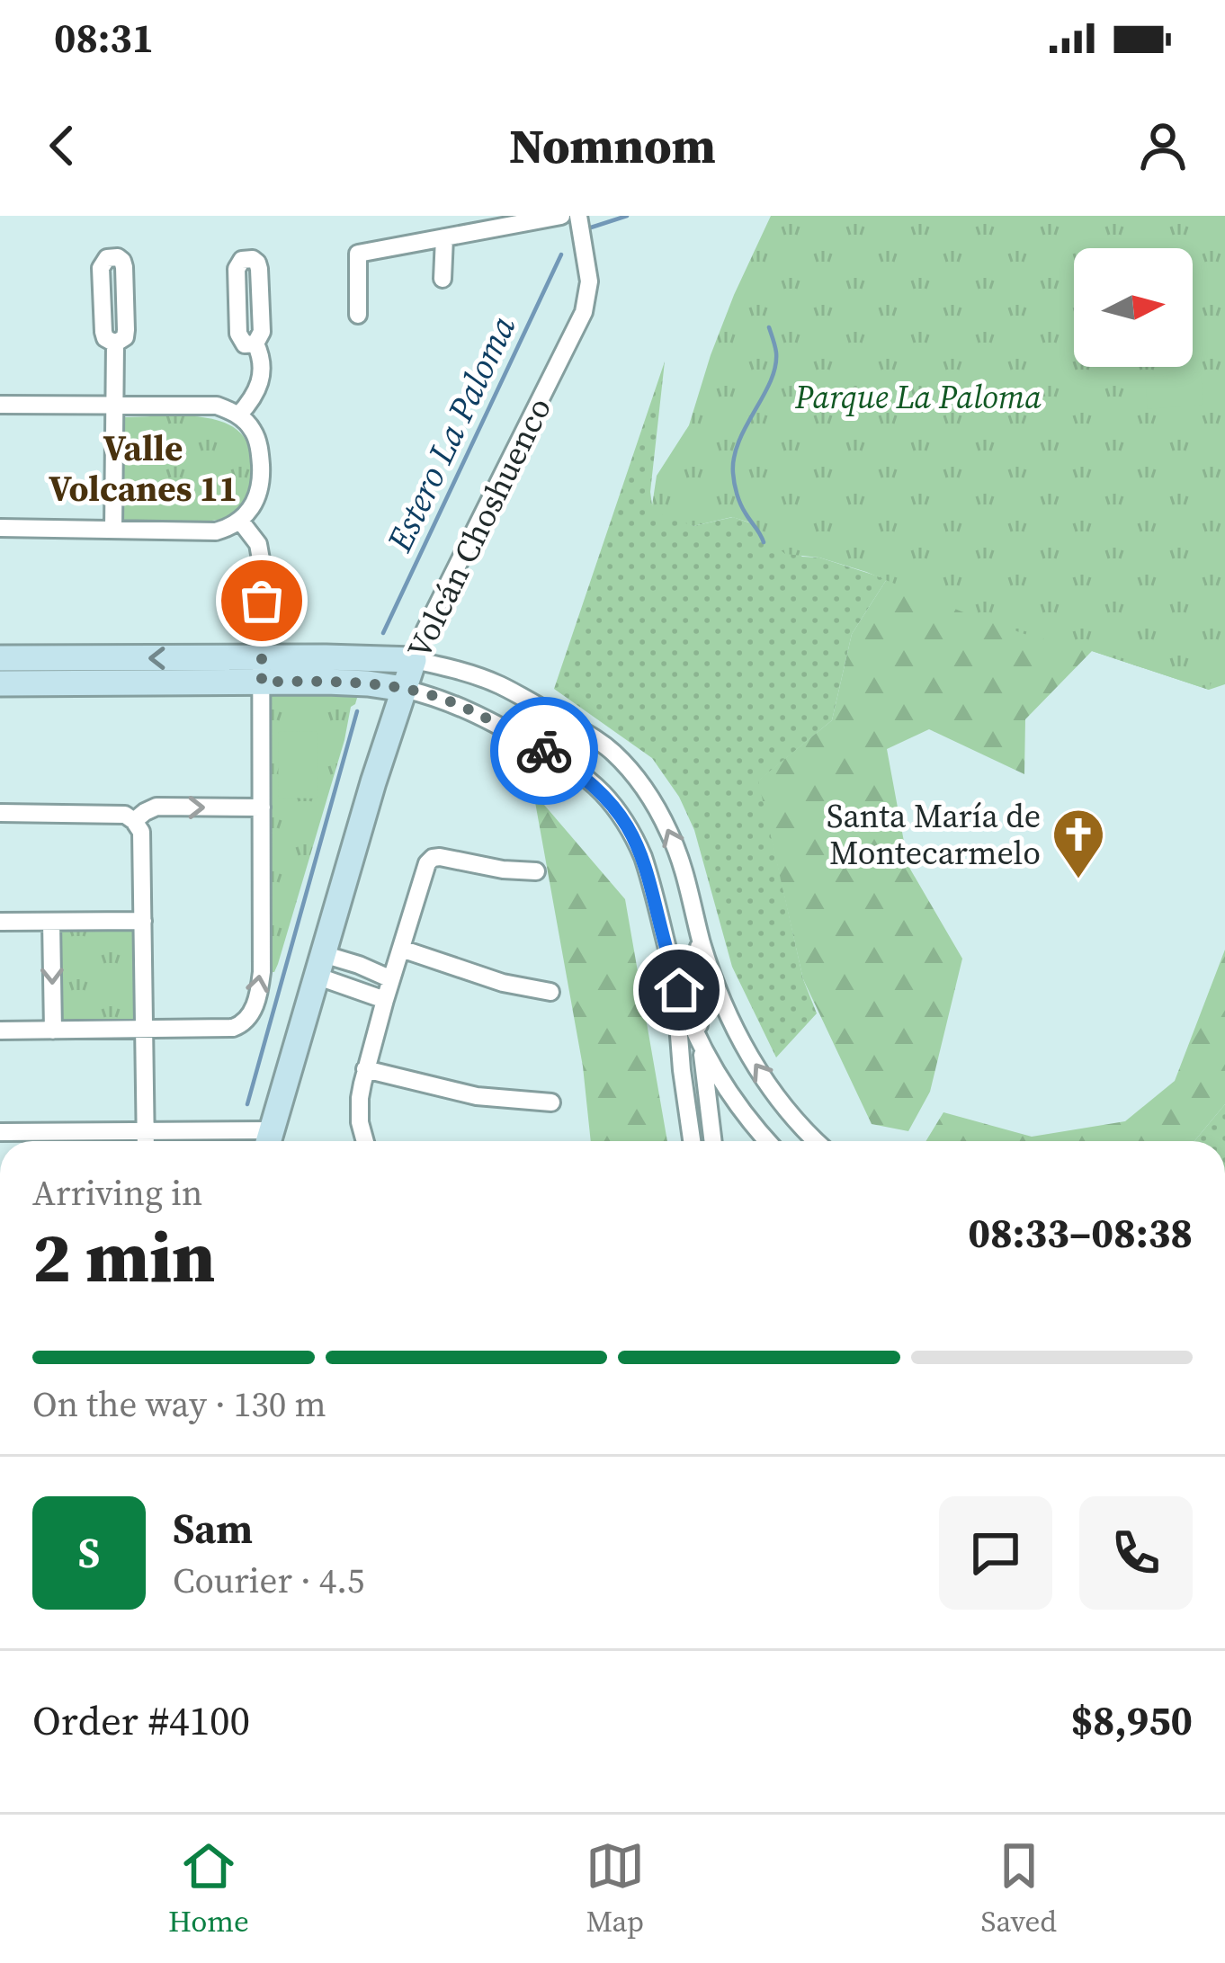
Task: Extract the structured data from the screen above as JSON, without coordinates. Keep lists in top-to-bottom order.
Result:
{
  "streets": {
    "street": ["Volcán Choshuenco"]
  },
  "districts": ["Valle Volcanes 11"],
  "water": ["Estero La Paloma"],
  "parks": ["Parque La Paloma"],
  "places": {
    "church": ["Santa María de Montecarmelo"]
  },
  "north": "right",
  "page": {
    "status": "08:31",
    "header": "Nomnom",
    "heading": ["2 min", "Arriving in", "08:33–08:38"],
    "panel": [
      "Sam",
      "Courier · 4.5",
      "Order #4100",
      "$8,950"
    ],
    "bar": "On the way · 130 m",
    "round": "S",
    "tabs": ["Home", "Map", "Saved"]
  }
}
